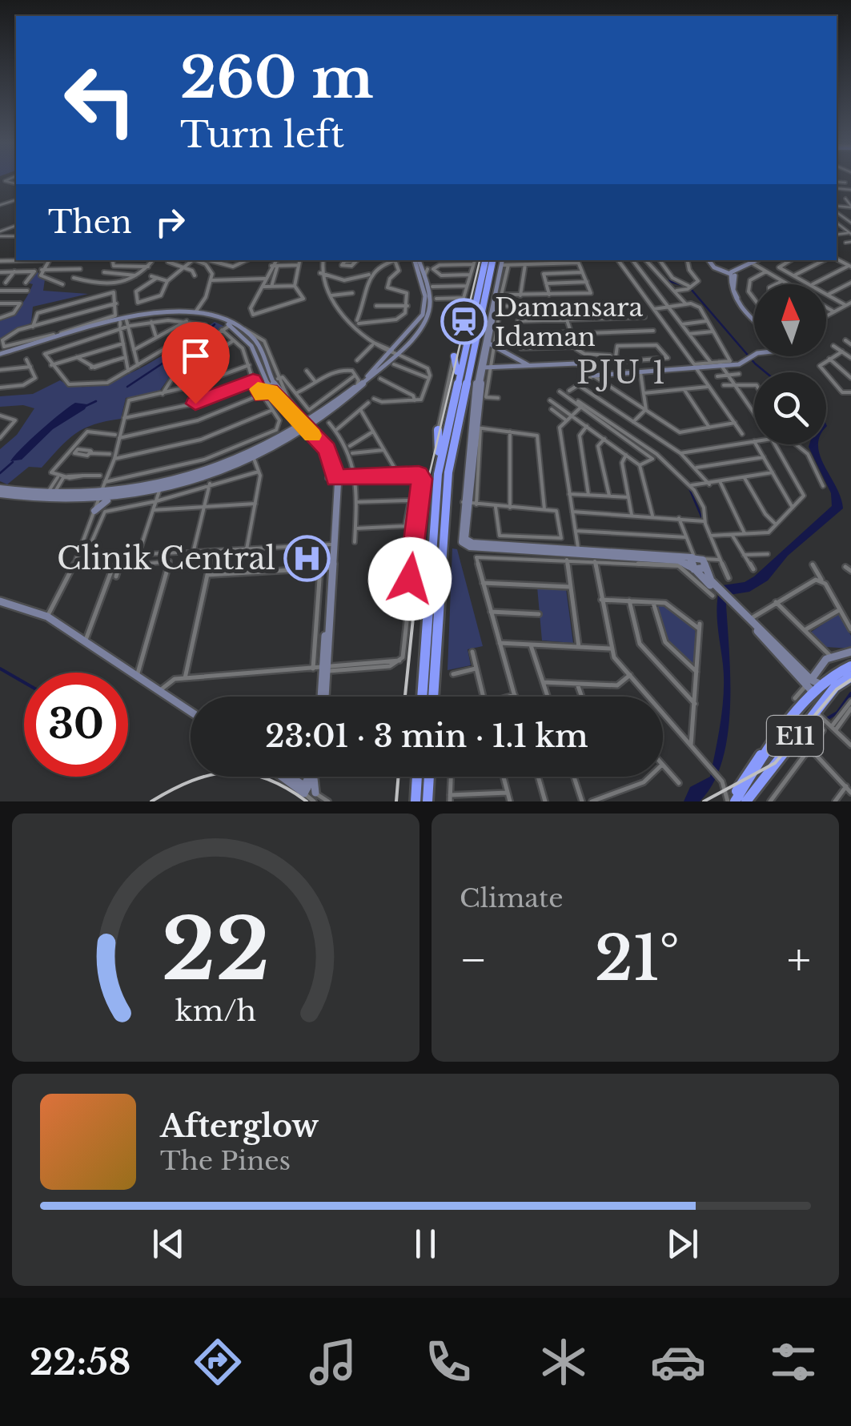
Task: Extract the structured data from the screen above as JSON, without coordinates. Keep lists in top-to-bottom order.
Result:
{
  "streets": {
    "highway": ["E11"]
  },
  "districts": ["PJU 1"],
  "places": {
    "station": ["Damansara Idaman"],
    "hospital": ["Clinik Central"]
  },
  "north": "top",
  "page": {
    "turn": ["260 m", "Turn left"],
    "then": "Then",
    "limit": "30",
    "trip": "23:01 · 3 min · 1.1 km",
    "tile": "Climate",
    "heat": ["−", "21°", "+"],
    "song": ["Afterglow", "The Pines"],
    "tabs": "22:58",
    "gauge": ["22", "km/h"]
  }
}
